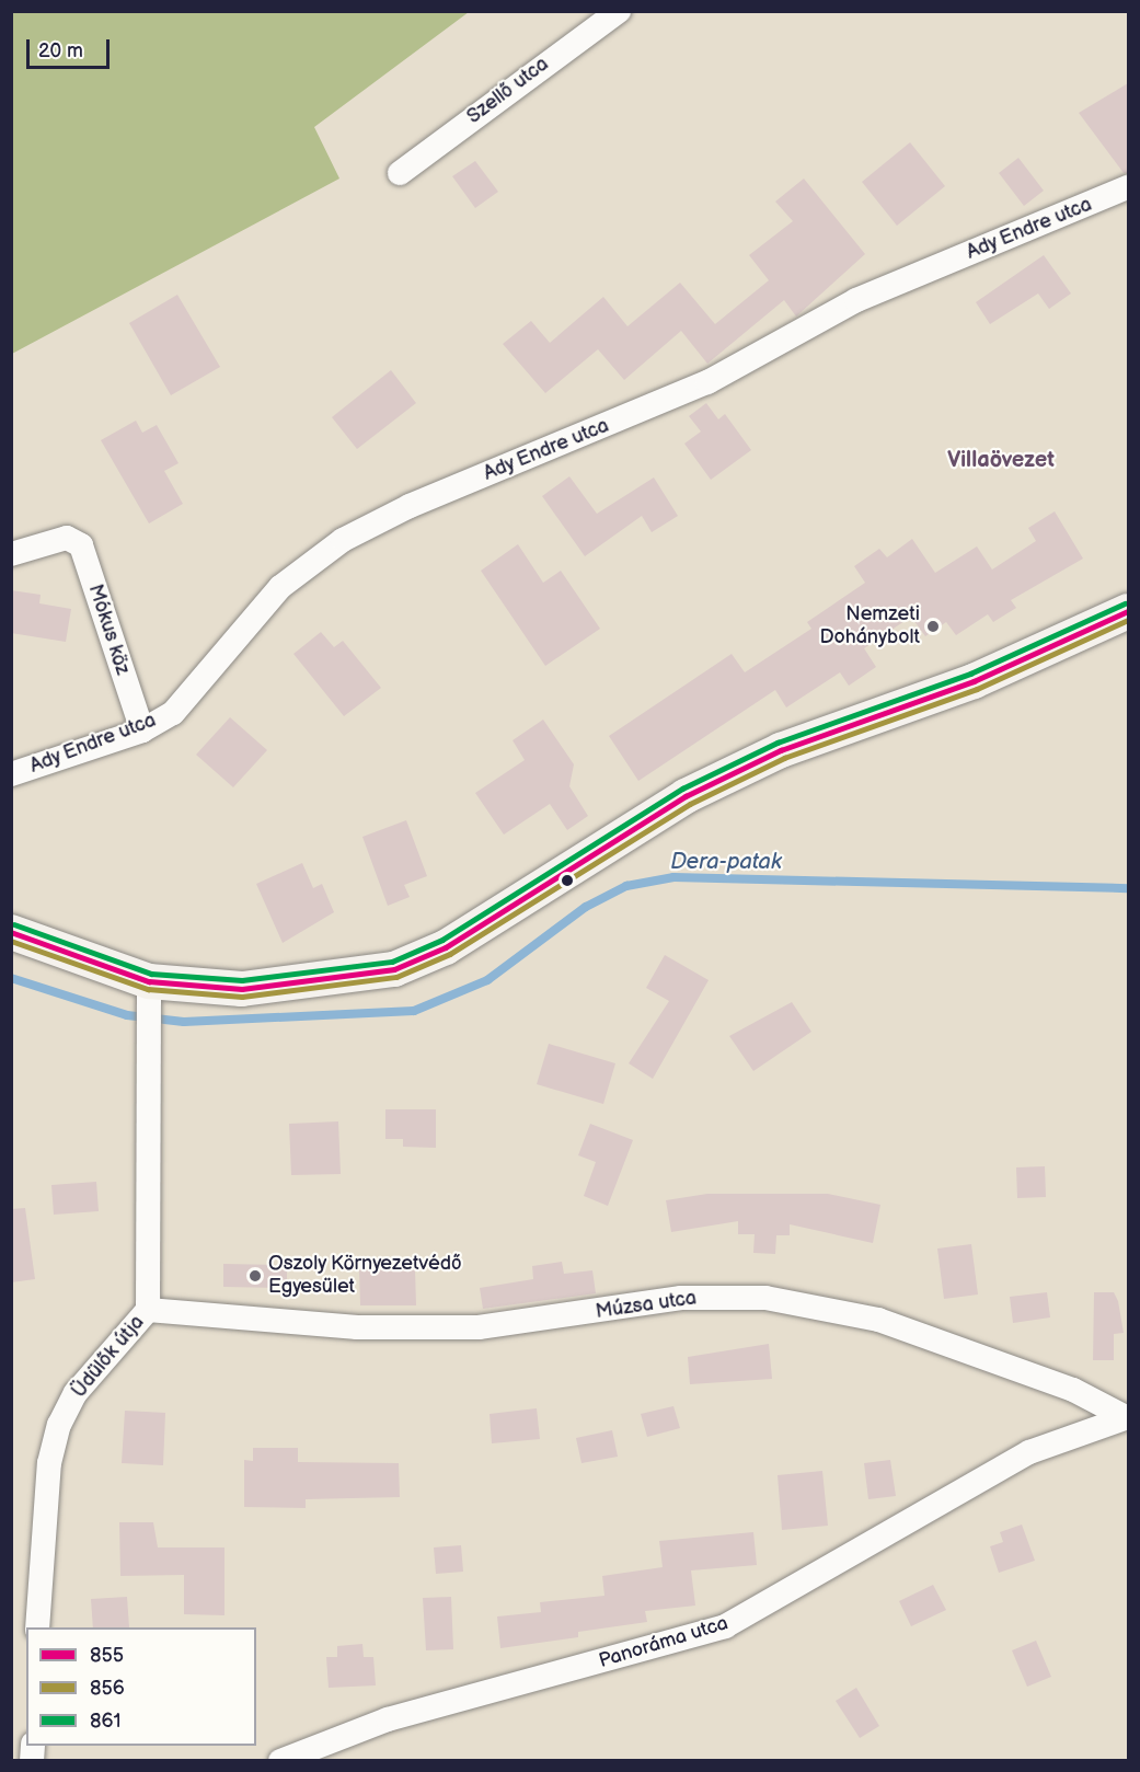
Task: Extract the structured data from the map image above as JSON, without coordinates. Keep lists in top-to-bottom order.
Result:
{
  "streets": {
    "street": [
      "Szellő utca",
      "Ady Endre utca",
      "Mókus köz",
      "Múzsa utca",
      "Üdülők útja",
      "Panoráma utca"
    ]
  },
  "crossings": [
    ["Ady Endre utca", "Mókus köz"],
    ["Múzsa utca", "Üdülők útja"],
    ["Múzsa utca", "Panoráma utca"]
  ],
  "districts": ["Villaövezet"],
  "water": ["Dera-patak"],
  "places": ["Nemzeti Dohánybolt", "Oszoly Környezetvédő Egyesület"],
  "lines": ["transit line 861", "transit line 855", "transit line 856"],
  "legend": ["855", "856", "861"],
  "scale_bar": "20 m"
}
